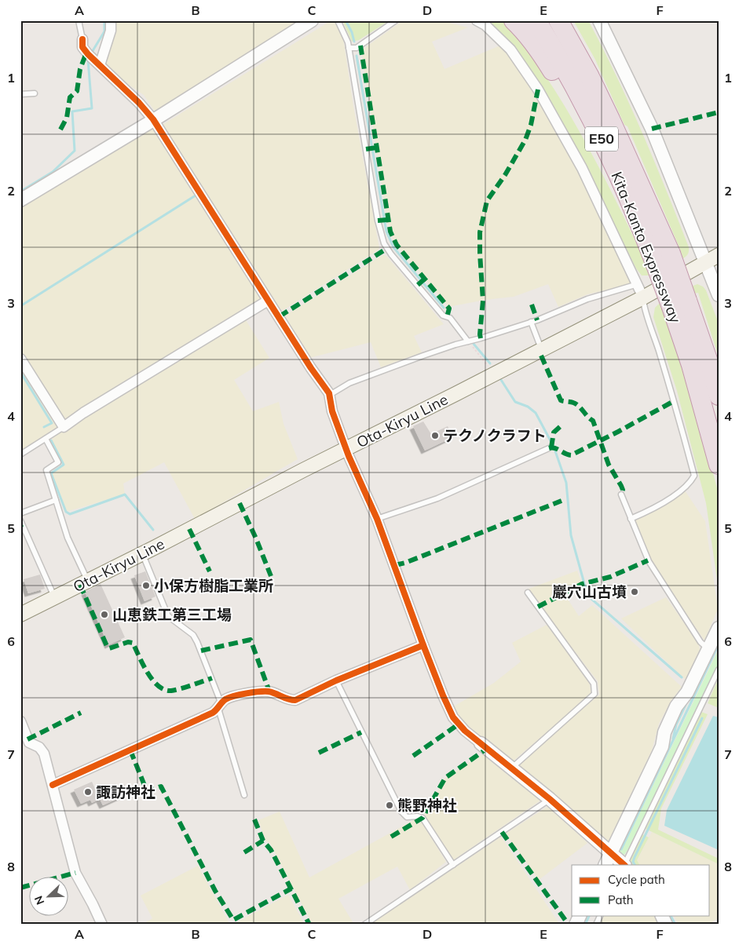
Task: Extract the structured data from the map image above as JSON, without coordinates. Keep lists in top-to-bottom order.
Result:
{
  "streets": {
    "highway": ["E50", "Kita-Kanto Expressway"],
    "main road": ["Ota-Kiryu Line"]
  },
  "places": [
    "テクノクラフト",
    "小保方樹脂工業所",
    "巖穴山古墳",
    "山恵鉄工第三工場",
    "諏訪神社",
    "熊野神社"
  ],
  "legend": ["Cycle path", "Path"],
  "north": "bottom left",
  "grid": {
    "columns": [
      "A",
      "B",
      "C",
      "D",
      "E",
      "F"
    ],
    "rows": [
      "1",
      "2",
      "3",
      "4",
      "5",
      "6",
      "7",
      "8"
    ]
  }
}
